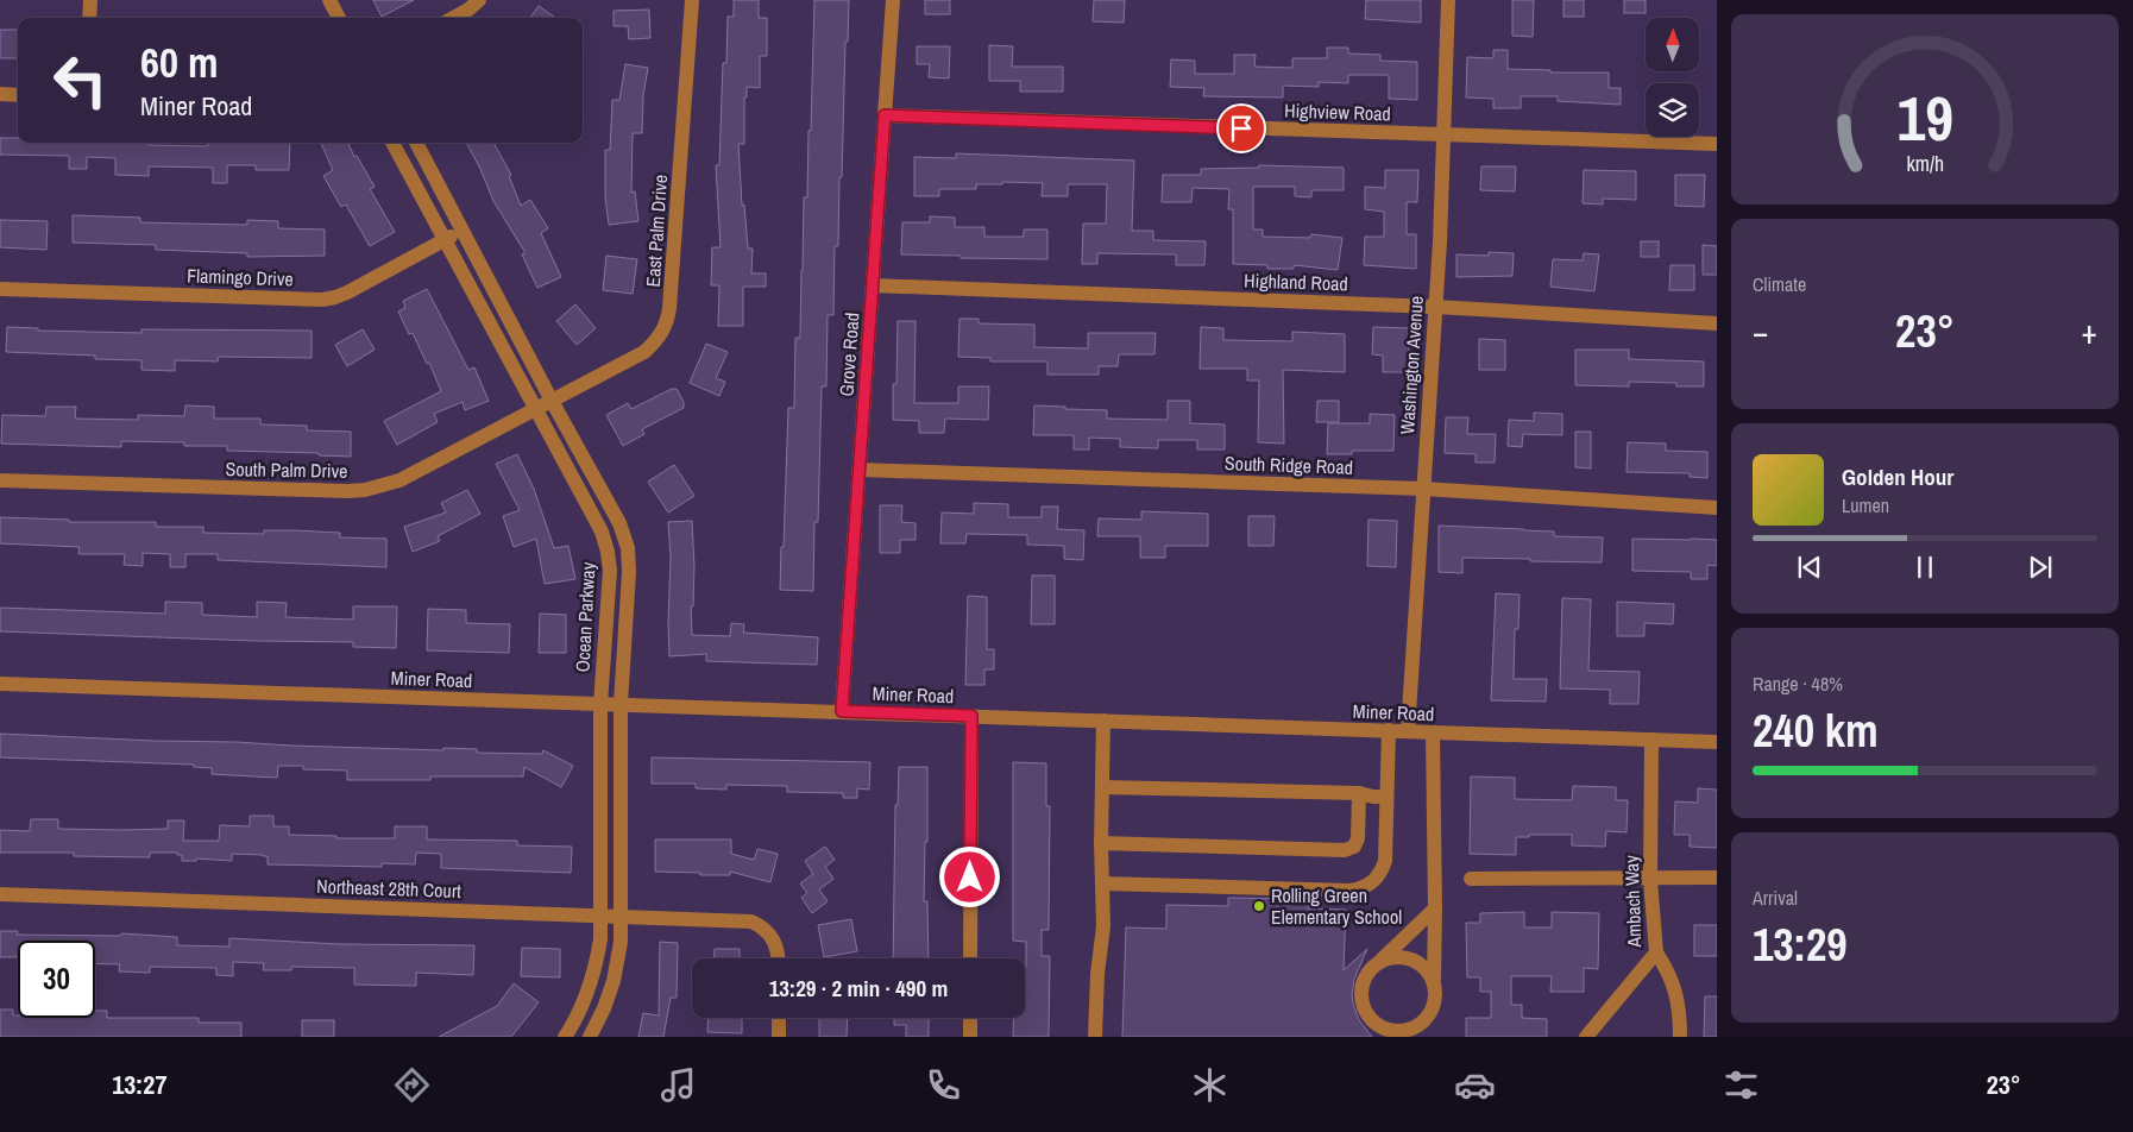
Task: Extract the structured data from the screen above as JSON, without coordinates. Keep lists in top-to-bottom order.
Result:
{
  "streets": {
    "street": [
      "Highview Road",
      "East Palm Drive",
      "Flamingo Drive",
      "Highland Road",
      "Grove Road",
      "Washington Avenue",
      "South Ridge Road",
      "South Palm Drive",
      "Ocean Parkway",
      "Miner Road",
      "Northeast 28th Court",
      "Ambach Way"
    ]
  },
  "crossings": [
    ["Highview Road", "Grove Road"],
    ["Highview Road", "Washington Avenue"],
    ["East Palm Drive", "South Palm Drive"],
    ["Flamingo Drive", "Ocean Parkway"],
    ["Highland Road", "Grove Road"],
    ["Highland Road", "Washington Avenue"],
    ["Grove Road", "South Ridge Road"],
    ["Grove Road", "Miner Road"],
    ["Washington Avenue", "South Ridge Road"],
    ["Washington Avenue", "Miner Road"],
    ["South Palm Drive", "Ocean Parkway"],
    ["Ocean Parkway", "Miner Road"],
    ["Ocean Parkway", "Northeast 28th Court"],
    ["Miner Road", "Ambach Way"]
  ],
  "places": ["Rolling Green Elementary School"],
  "north": "top",
  "page": {
    "turn": ["60 m", "Miner Road"],
    "tile": [
      "Climate",
      ["Range · 48%", "240 km"],
      ["Arrival", "13:29"]
    ],
    "heat": ["−", "23°", "+"],
    "song": ["Golden Hour", "Lumen"],
    "limit": "30",
    "trip": "13:29 · 2 min · 490 m",
    "tabs": ["13:27", "23°"],
    "gauge": ["19", "km/h"]
  }
}
